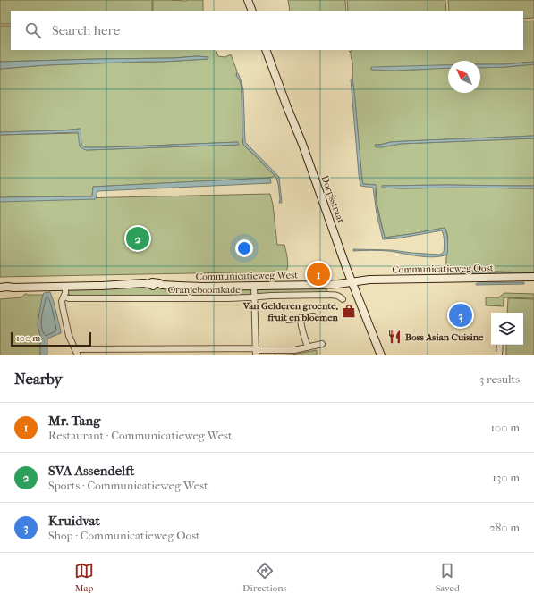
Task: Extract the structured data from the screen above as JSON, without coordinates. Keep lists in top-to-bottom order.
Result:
{
  "streets": {
    "street": [
      "Dorpsstraat",
      "Communicatieweg Oost",
      "Communicatieweg West",
      "Oranjeboomkade"
    ]
  },
  "crossings": [
    ["Dorpsstraat", "Communicatieweg Oost"],
    ["Dorpsstraat", "Communicatieweg West"],
    ["Communicatieweg Oost", "Communicatieweg West"]
  ],
  "places": {
    "shop": ["Van Gelderen groente, fruit en bloemen"],
    "restaurant": ["Boss Asian Cuisine"]
  },
  "scale_bar": "100 m",
  "north": "top left",
  "page": {
    "search": "Search here",
    "pins": ["2", "1", "3"],
    "scale": "100 m",
    "heading": ["Nearby", "3 results"],
    "list": [
      {
        "mark": "1",
        "name": "Mr. Tang",
        "note": "Restaurant · Communicatieweg West",
        "value": "100 m"
      },
      {
        "mark": "2",
        "name": "SVA Assendelft",
        "note": "Sports · Communicatieweg West",
        "value": "130 m"
      },
      {
        "mark": "3",
        "name": "Kruidvat",
        "note": "Shop · Communicatieweg Oost",
        "value": "280 m"
      }
    ],
    "nav": ["Map", "Directions", "Saved"]
  }
}
